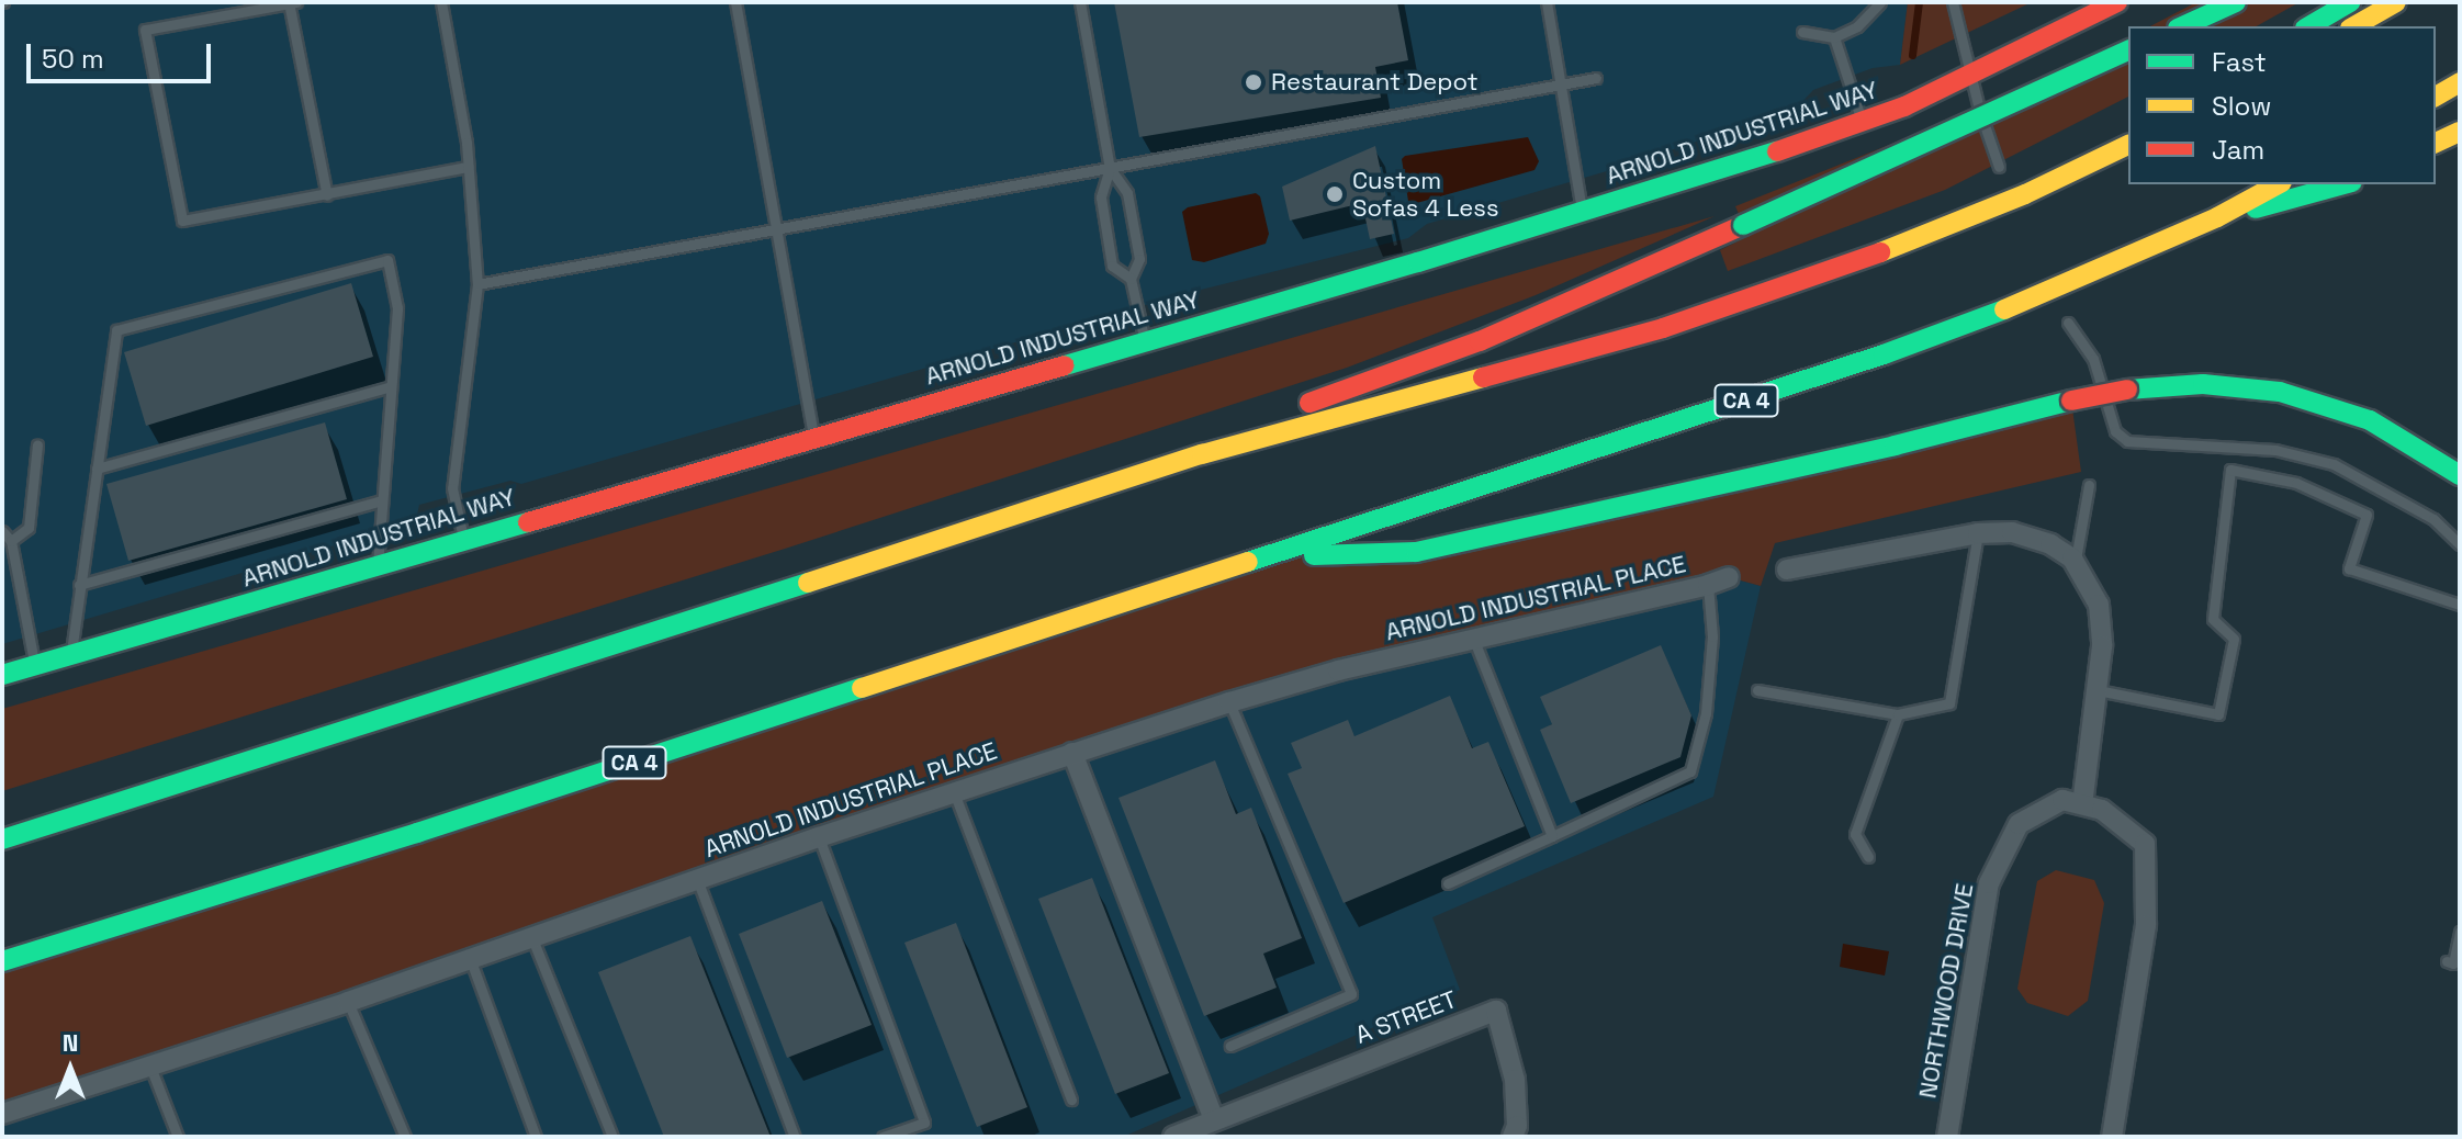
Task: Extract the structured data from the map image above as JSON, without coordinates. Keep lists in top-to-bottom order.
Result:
{
  "streets": {
    "main road": ["ARNOLD INDUSTRIAL WAY", "CA 4"],
    "street": ["ARNOLD INDUSTRIAL PLACE", "NORTHWOOD DRIVE", "A STREET"]
  },
  "places": ["Restaurant Depot", "Custom Sofas 4 Less"],
  "legend": ["Fast", "Slow", "Jam"],
  "scale_bar": "50 m",
  "north": "top"
}
